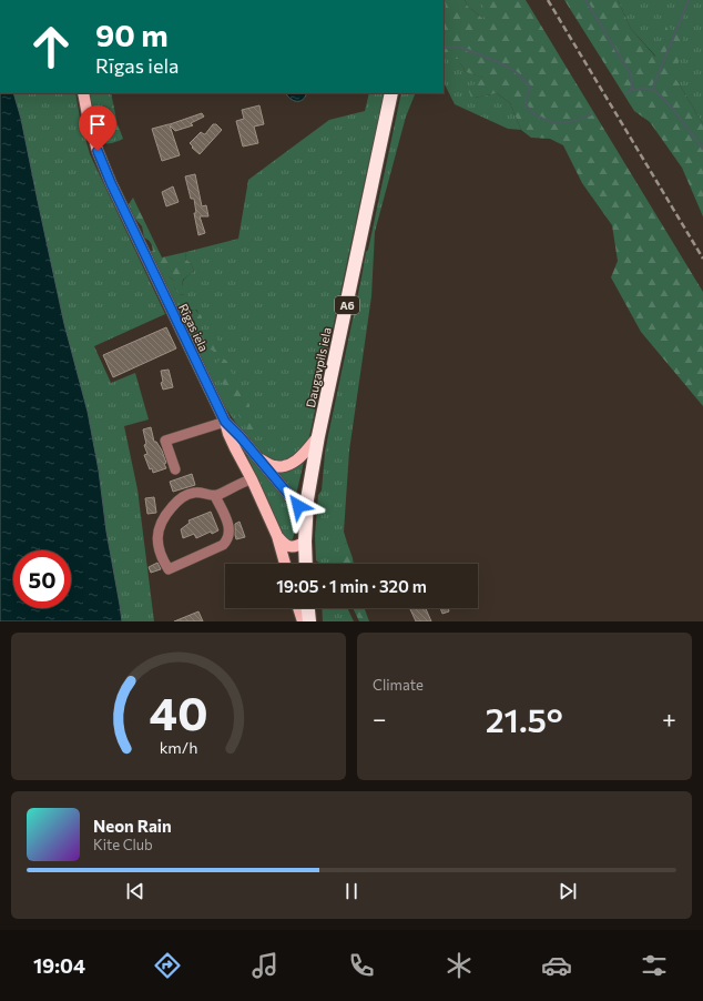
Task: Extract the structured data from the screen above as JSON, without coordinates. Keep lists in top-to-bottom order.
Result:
{
  "streets": {
    "highway": ["A6", "Daugavpils iela"],
    "main road": ["Rīgas iela"]
  },
  "page": {
    "turn": ["90 m", "Rīgas iela"],
    "limit": "50",
    "trip": "19:05 · 1 min · 320 m",
    "tile": "Climate",
    "heat": ["−", "21.5°", "+"],
    "song": ["Neon Rain", "Kite Club"],
    "tabs": "19:04",
    "gauge": ["40", "km/h"]
  }
}
